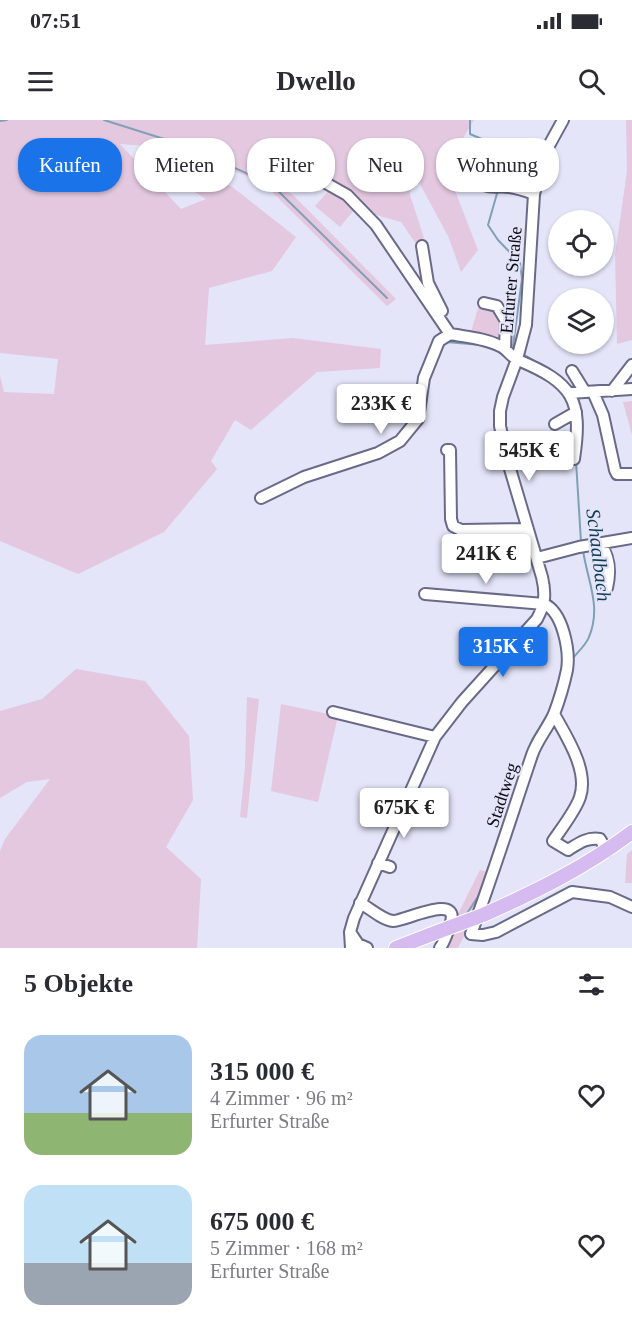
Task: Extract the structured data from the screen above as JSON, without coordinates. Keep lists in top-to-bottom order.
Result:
{
  "streets": {
    "street": ["Erfurter Straße", "Stadtweg"]
  },
  "crossings": [
    ["Erfurter Straße", "Stadtweg"]
  ],
  "water": ["Schaalbach"],
  "page": {
    "status": "07:51",
    "header": "Dwello",
    "chip": [
      "Kaufen",
      "Mieten",
      "Filter",
      "Neu",
      "Wohnung"
    ],
    "price": [
      "233K €",
      "545K €",
      "241K €",
      "315K €",
      "675K €"
    ],
    "heading": "5 Objekte",
    "list": [
      {
        "name": "315 000 €",
        "note": "4 Zimmer · 96 m² · Erfurter Straße"
      },
      {
        "name": "675 000 €",
        "note": "5 Zimmer · 168 m² · Erfurter Straße"
      }
    ]
  }
}
